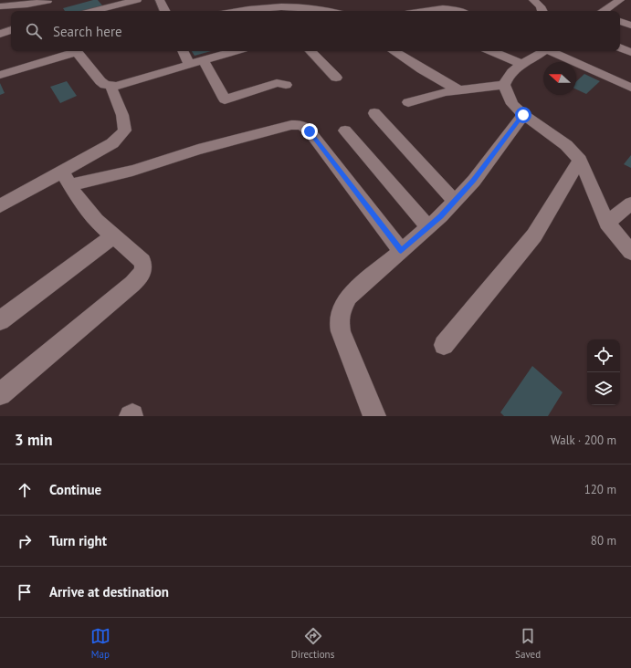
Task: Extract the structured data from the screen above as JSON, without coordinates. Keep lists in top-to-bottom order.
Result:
{
  "north": "left",
  "page": {
    "search": "Search here",
    "heading": ["3 min", "Walk · 200 m"],
    "list": [
      ["Continue", "120 m"],
      ["Turn right", "80 m"],
      "Arrive at destination"
    ],
    "nav": ["Map", "Directions", "Saved"]
  }
}
